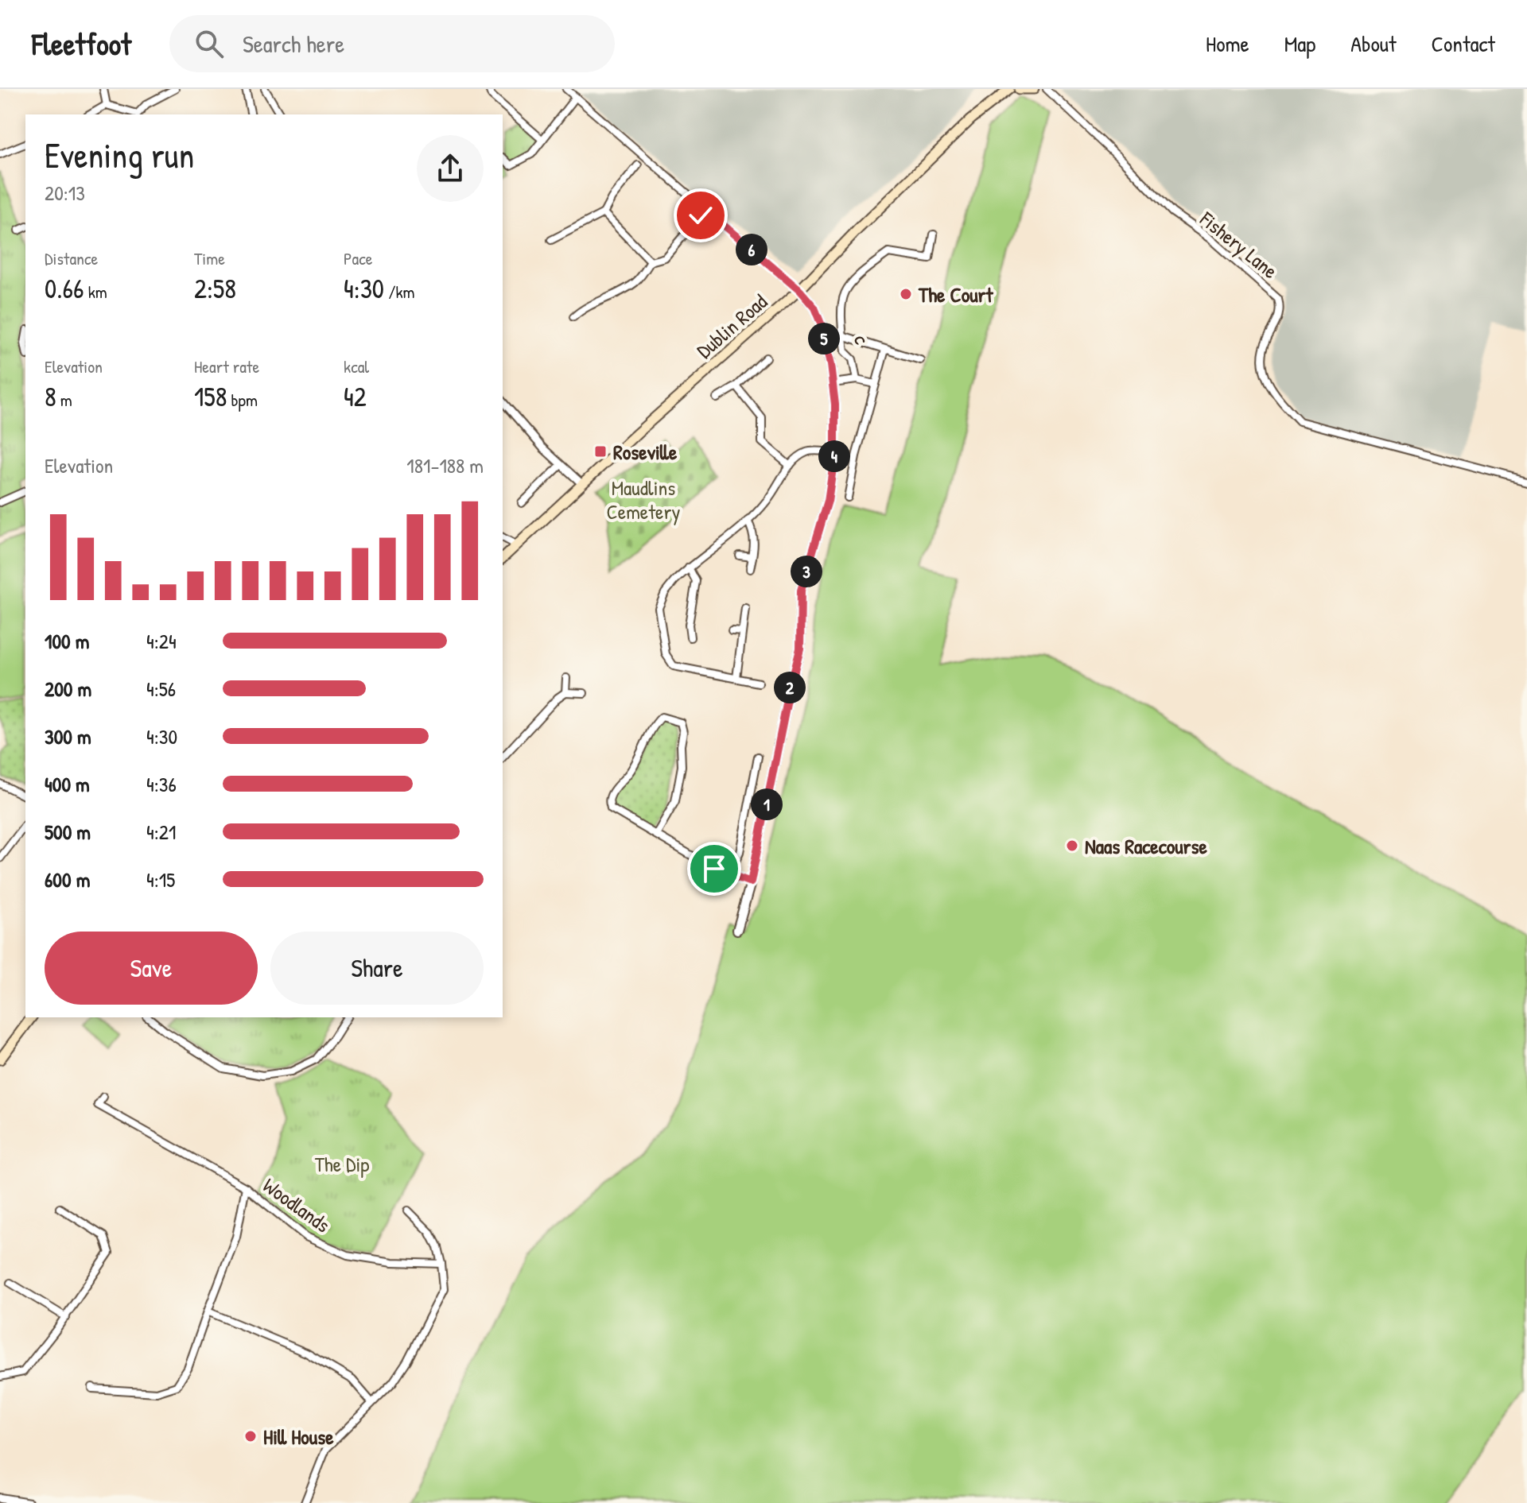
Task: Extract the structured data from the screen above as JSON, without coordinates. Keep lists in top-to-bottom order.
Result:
{
  "streets": {
    "main road": ["Dublin Road"],
    "street": ["Fishery Lane", "c", "Woodlands"]
  },
  "parks": ["Maudlins Cemetery", "The Dip"],
  "places": {
    "other": ["The Court", "Naas Racecourse", "Hill House"],
    "transit": ["Roseville"]
  },
  "page": {
    "header": "Fleetfoot",
    "search": "Search here",
    "nav": [
      "Home",
      "Map",
      "About",
      "Contact"
    ],
    "heading": ["Evening run", "20:13"],
    "stats": [
      ["Distance", "0.66 km"],
      ["Time", "2:58"],
      ["Pace", "4:30 /km"],
      ["Elevation", "8 m"],
      ["Heart rate", "158 bpm"],
      ["kcal", "42"]
    ],
    "pins": [
      "6",
      "5",
      "4",
      "3",
      "2",
      "1"
    ],
    "chart": ["Elevation", "181–188 m"],
    "list": [
      {
        "name": "100 m",
        "note": "4:24"
      },
      {
        "name": "200 m",
        "note": "4:56"
      },
      {
        "name": "300 m",
        "note": "4:30"
      },
      {
        "name": "400 m",
        "note": "4:36"
      },
      {
        "name": "500 m",
        "note": "4:21"
      },
      {
        "name": "600 m",
        "note": "4:15"
      }
    ],
    "buttons": ["Save", "Share"]
  }
}
